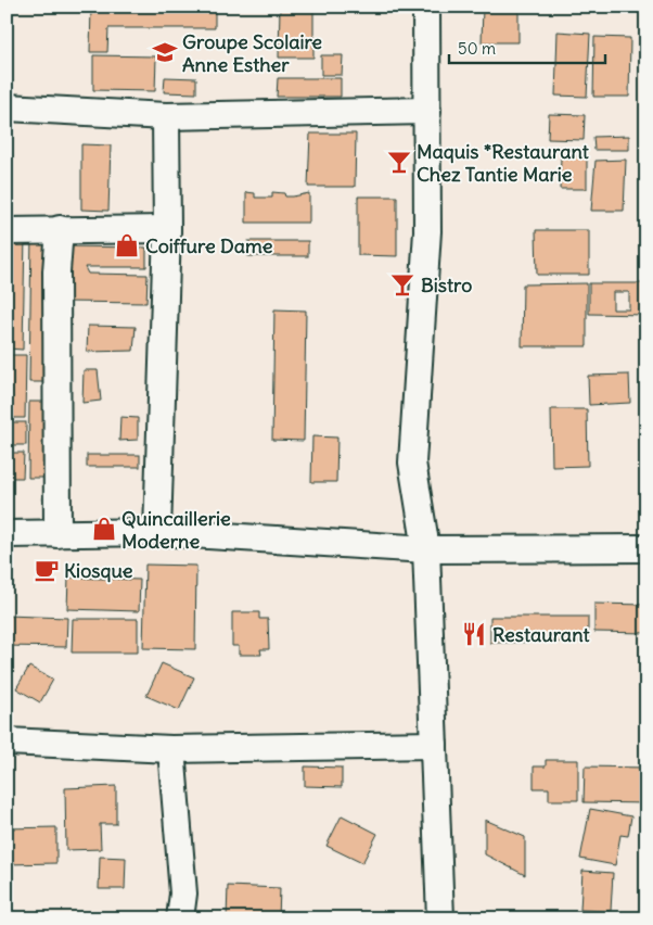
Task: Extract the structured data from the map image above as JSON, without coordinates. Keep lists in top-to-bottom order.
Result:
{
  "places": {
    "school or university": ["Groupe Scolaire Anne Esther"],
    "bar": ["Maquis *Restaurant Chez Tantie Marie", "Bistro"],
    "shop": ["Coiffure Dame", "Quincaillerie Moderne"],
    "cafe": ["Kiosque"],
    "restaurant": ["Restaurant"]
  },
  "scale_bar": "50 m"
}
